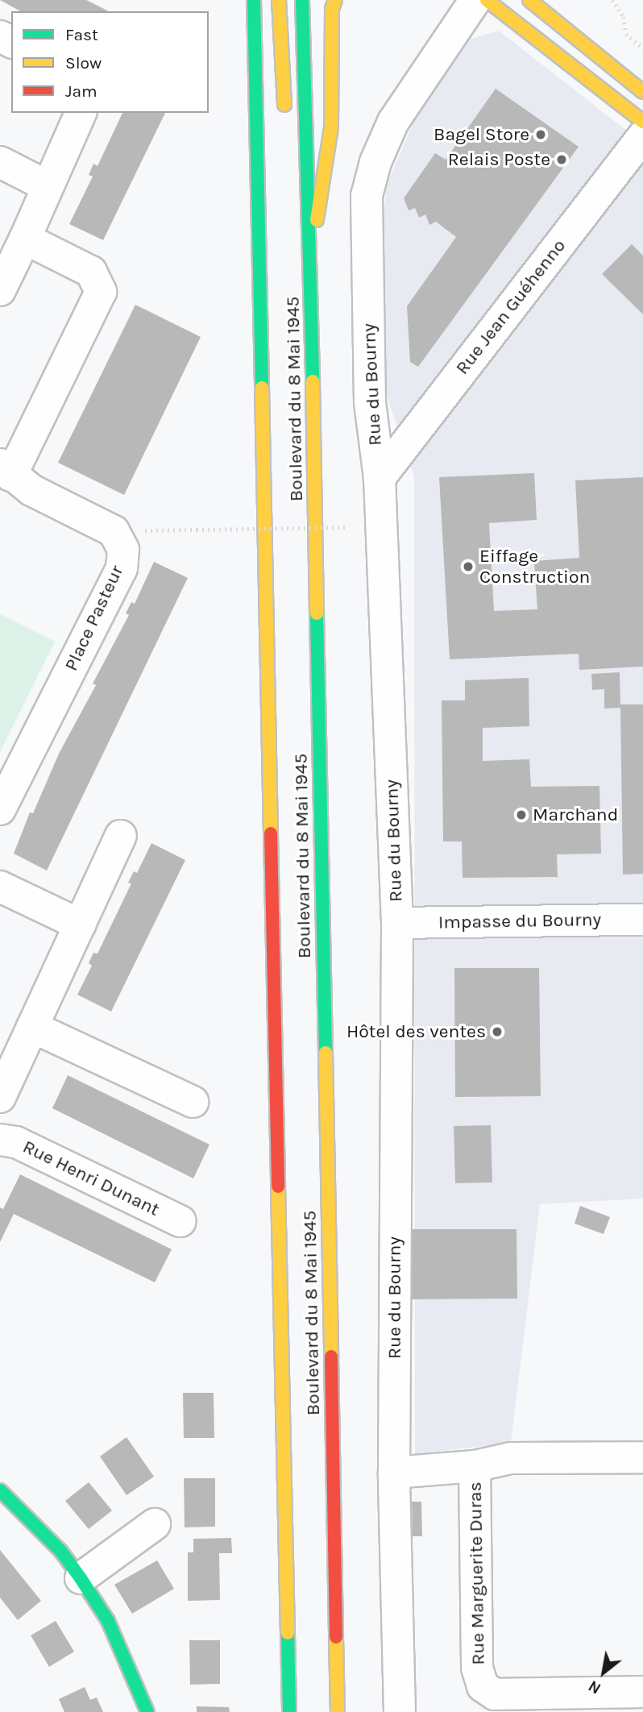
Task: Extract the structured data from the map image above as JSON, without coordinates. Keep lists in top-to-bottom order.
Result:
{
  "streets": {
    "main road": ["Boulevard du 8 Mai 1945"],
    "street": [
      "Rue Jean Guéhenno",
      "Rue du Bourny",
      "Place Pasteur",
      "Impasse du Bourny",
      "Rue Henri Dunant",
      "Rue Marguerite Duras"
    ]
  },
  "crossings": [
    ["Rue Jean Guéhenno", "Rue du Bourny"],
    ["Rue du Bourny", "Impasse du Bourny"]
  ],
  "places": [
    "Bagel Store",
    "Relais Poste",
    "Eiffage Construction",
    "Marchand",
    "Hôtel des ventes"
  ],
  "legend": ["Fast", "Slow", "Jam"],
  "north": "bottom left"
}
